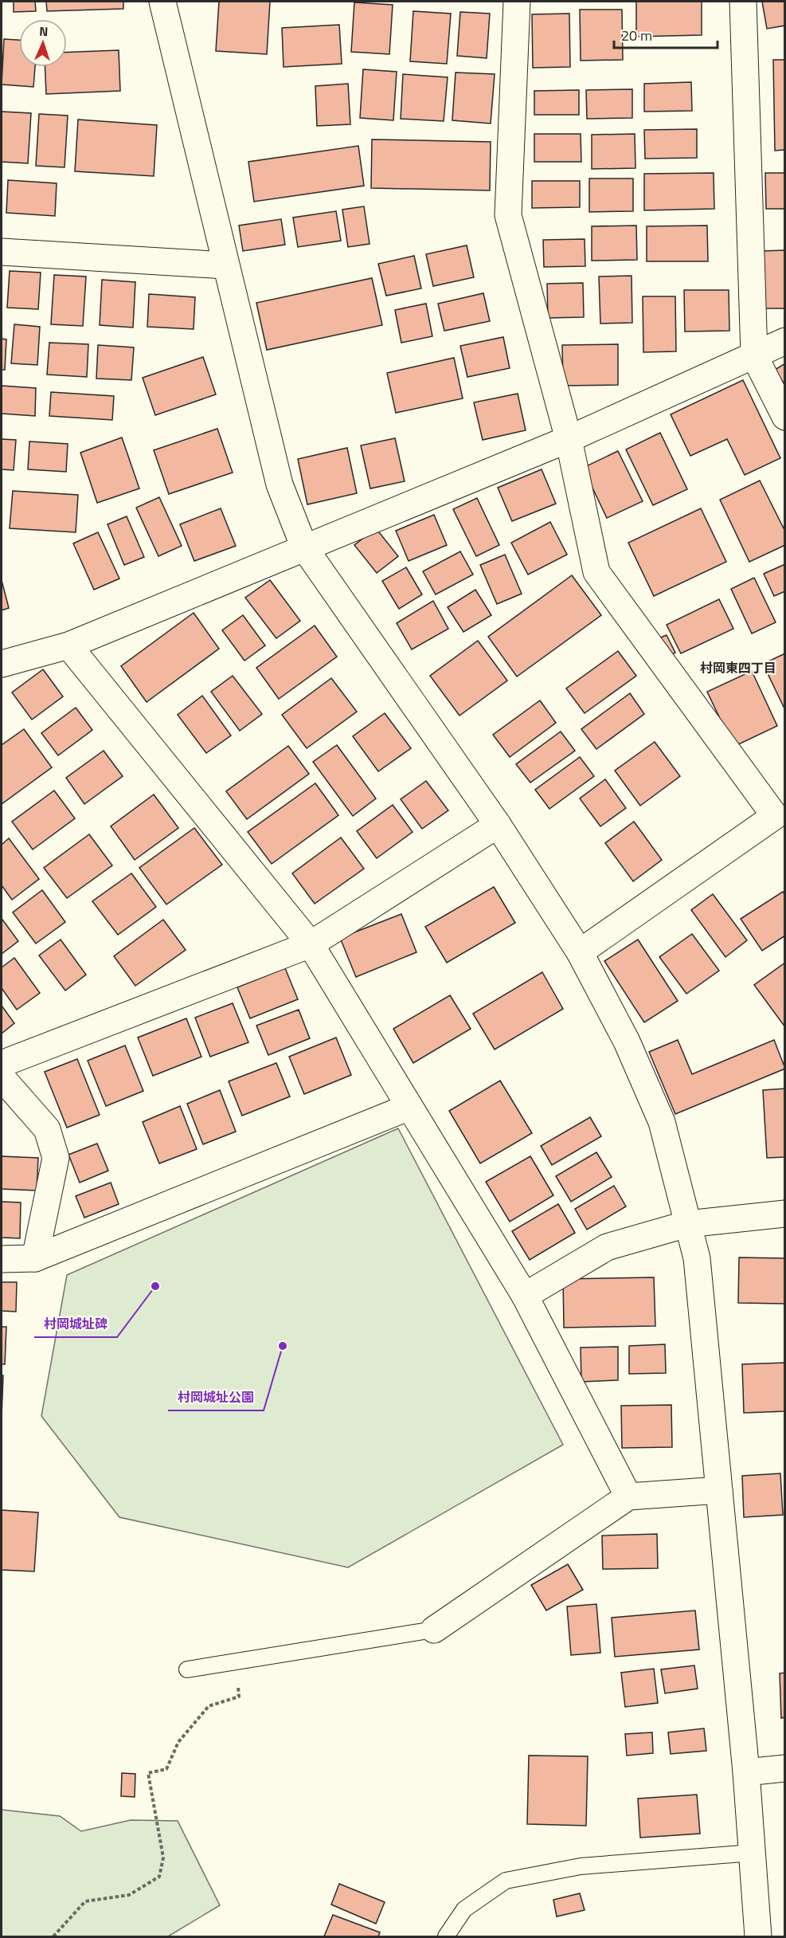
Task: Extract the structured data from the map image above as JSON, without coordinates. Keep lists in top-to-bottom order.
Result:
{
  "districts": ["村岡東四丁目"],
  "places": ["村岡城址碑", "村岡城址公園"],
  "scale_bar": "20 m",
  "north": "top"
}
